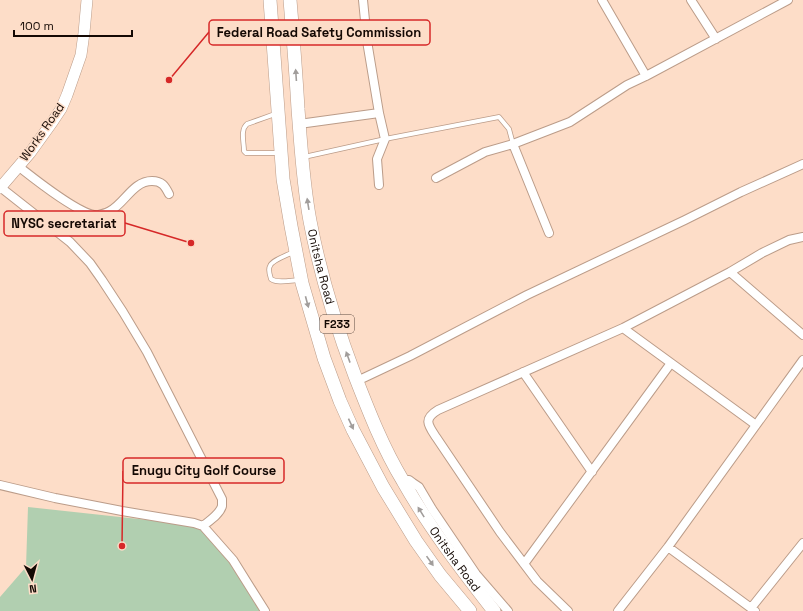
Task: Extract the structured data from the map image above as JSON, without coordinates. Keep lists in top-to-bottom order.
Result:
{
  "streets": {
    "main road": ["Works Road", "Onitsha Road", "F233"]
  },
  "places": ["Federal Road Safety Commission", "NYSC secretariat", "Enugu City Golf Course"],
  "scale_bar": "100 m",
  "north": "bottom"
}
